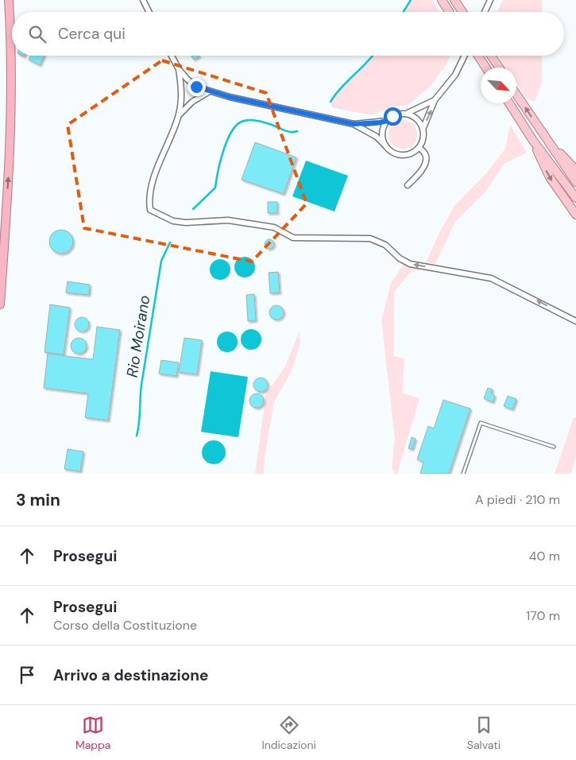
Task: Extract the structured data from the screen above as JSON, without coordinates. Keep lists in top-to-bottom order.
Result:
{
  "water": ["Rio Moirano"],
  "north": "bottom right",
  "page": {
    "search": "Cerca qui",
    "heading": ["3 min", "A piedi · 210 m"],
    "list": [
      ["Prosegui", "40 m"],
      ["Prosegui", "Corso della Costituzione", "170 m"],
      "Arrivo a destinazione"
    ],
    "nav": ["Mappa", "Indicazioni", "Salvati"]
  }
}
